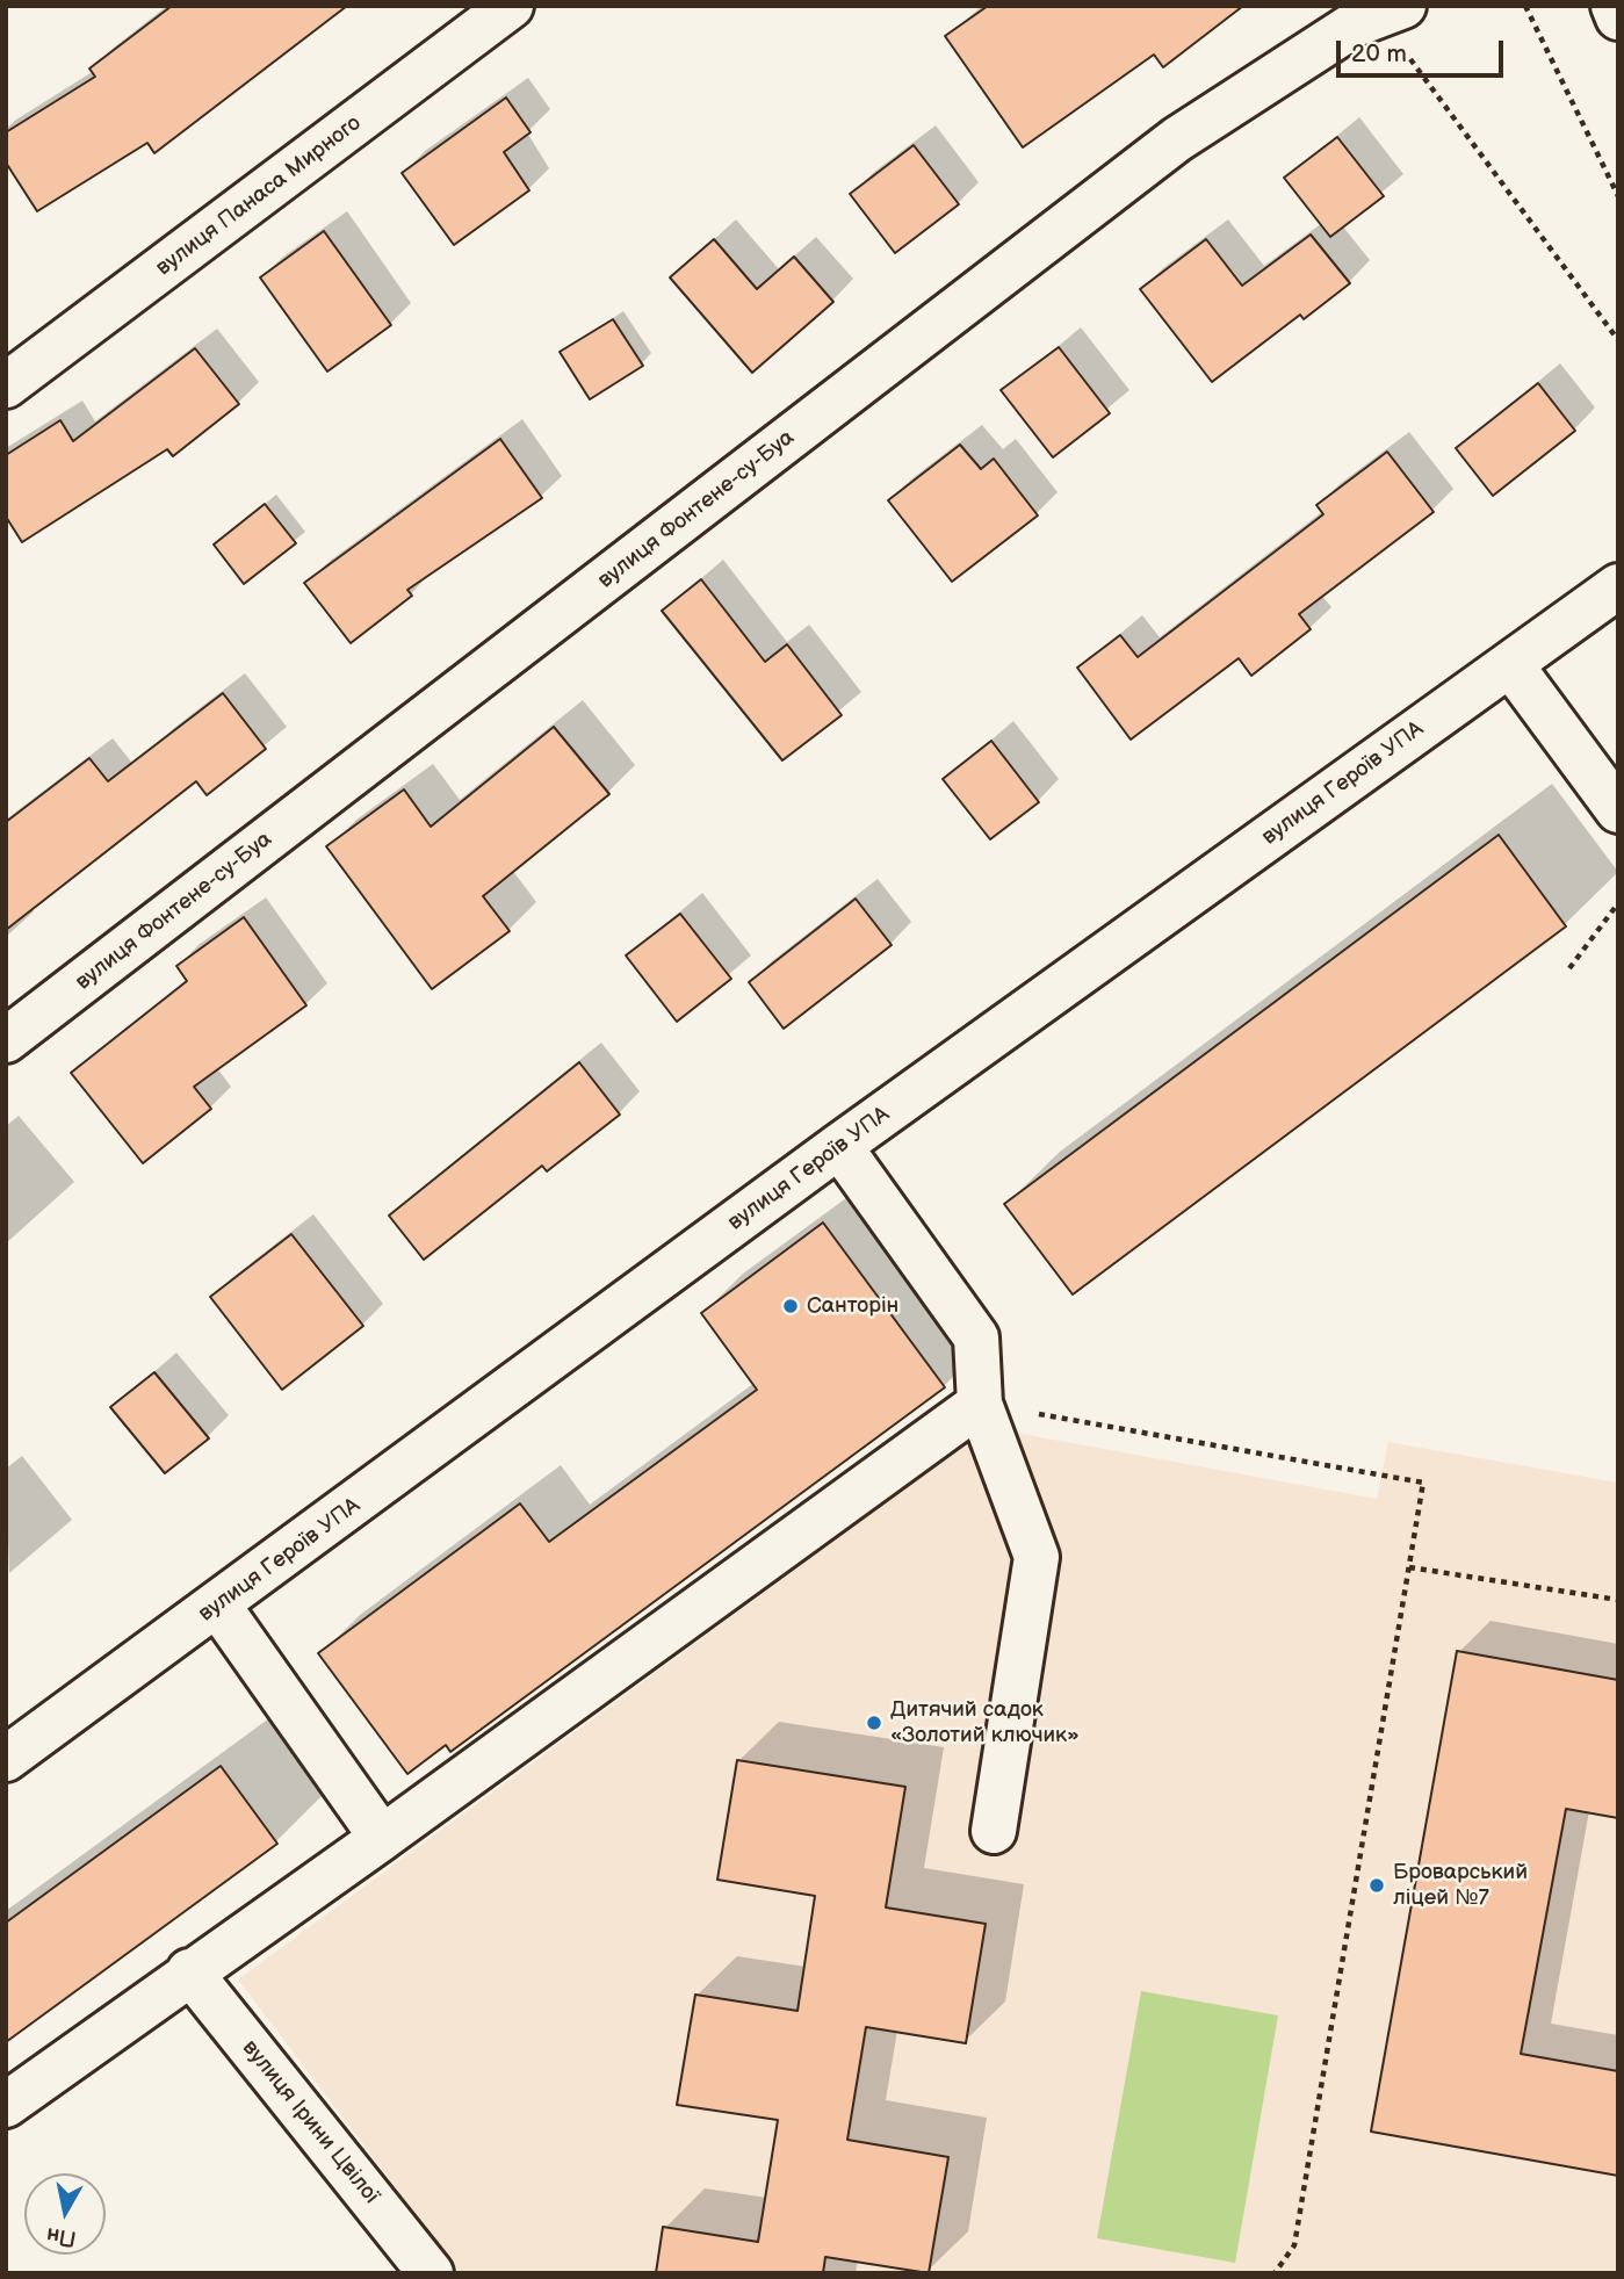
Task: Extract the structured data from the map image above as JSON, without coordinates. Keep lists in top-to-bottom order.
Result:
{
  "streets": {
    "street": [
      "вулиця Панаса Мирного",
      "вулиця Фонтене-су-Буа",
      "вулиця Героїв УПА",
      "вулиця Ірини Цвілої"
    ]
  },
  "places": ["Санторін", "Дитячий садок «Золотий ключик»", "Броварський ліцей №7"],
  "scale_bar": "20 m",
  "north": "bottom"
}
